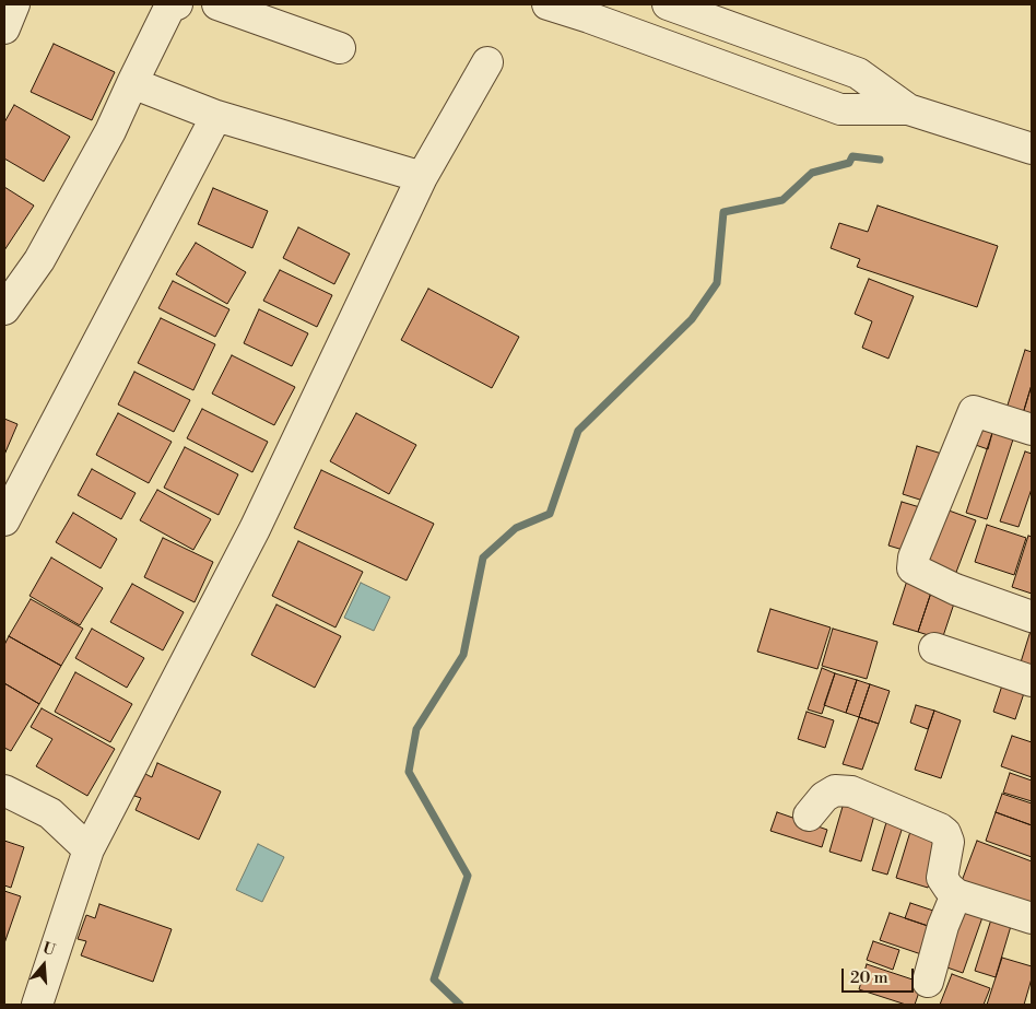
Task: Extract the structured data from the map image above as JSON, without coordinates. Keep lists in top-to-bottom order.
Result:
{
  "scale_bar": "20 m",
  "north": "top"
}
